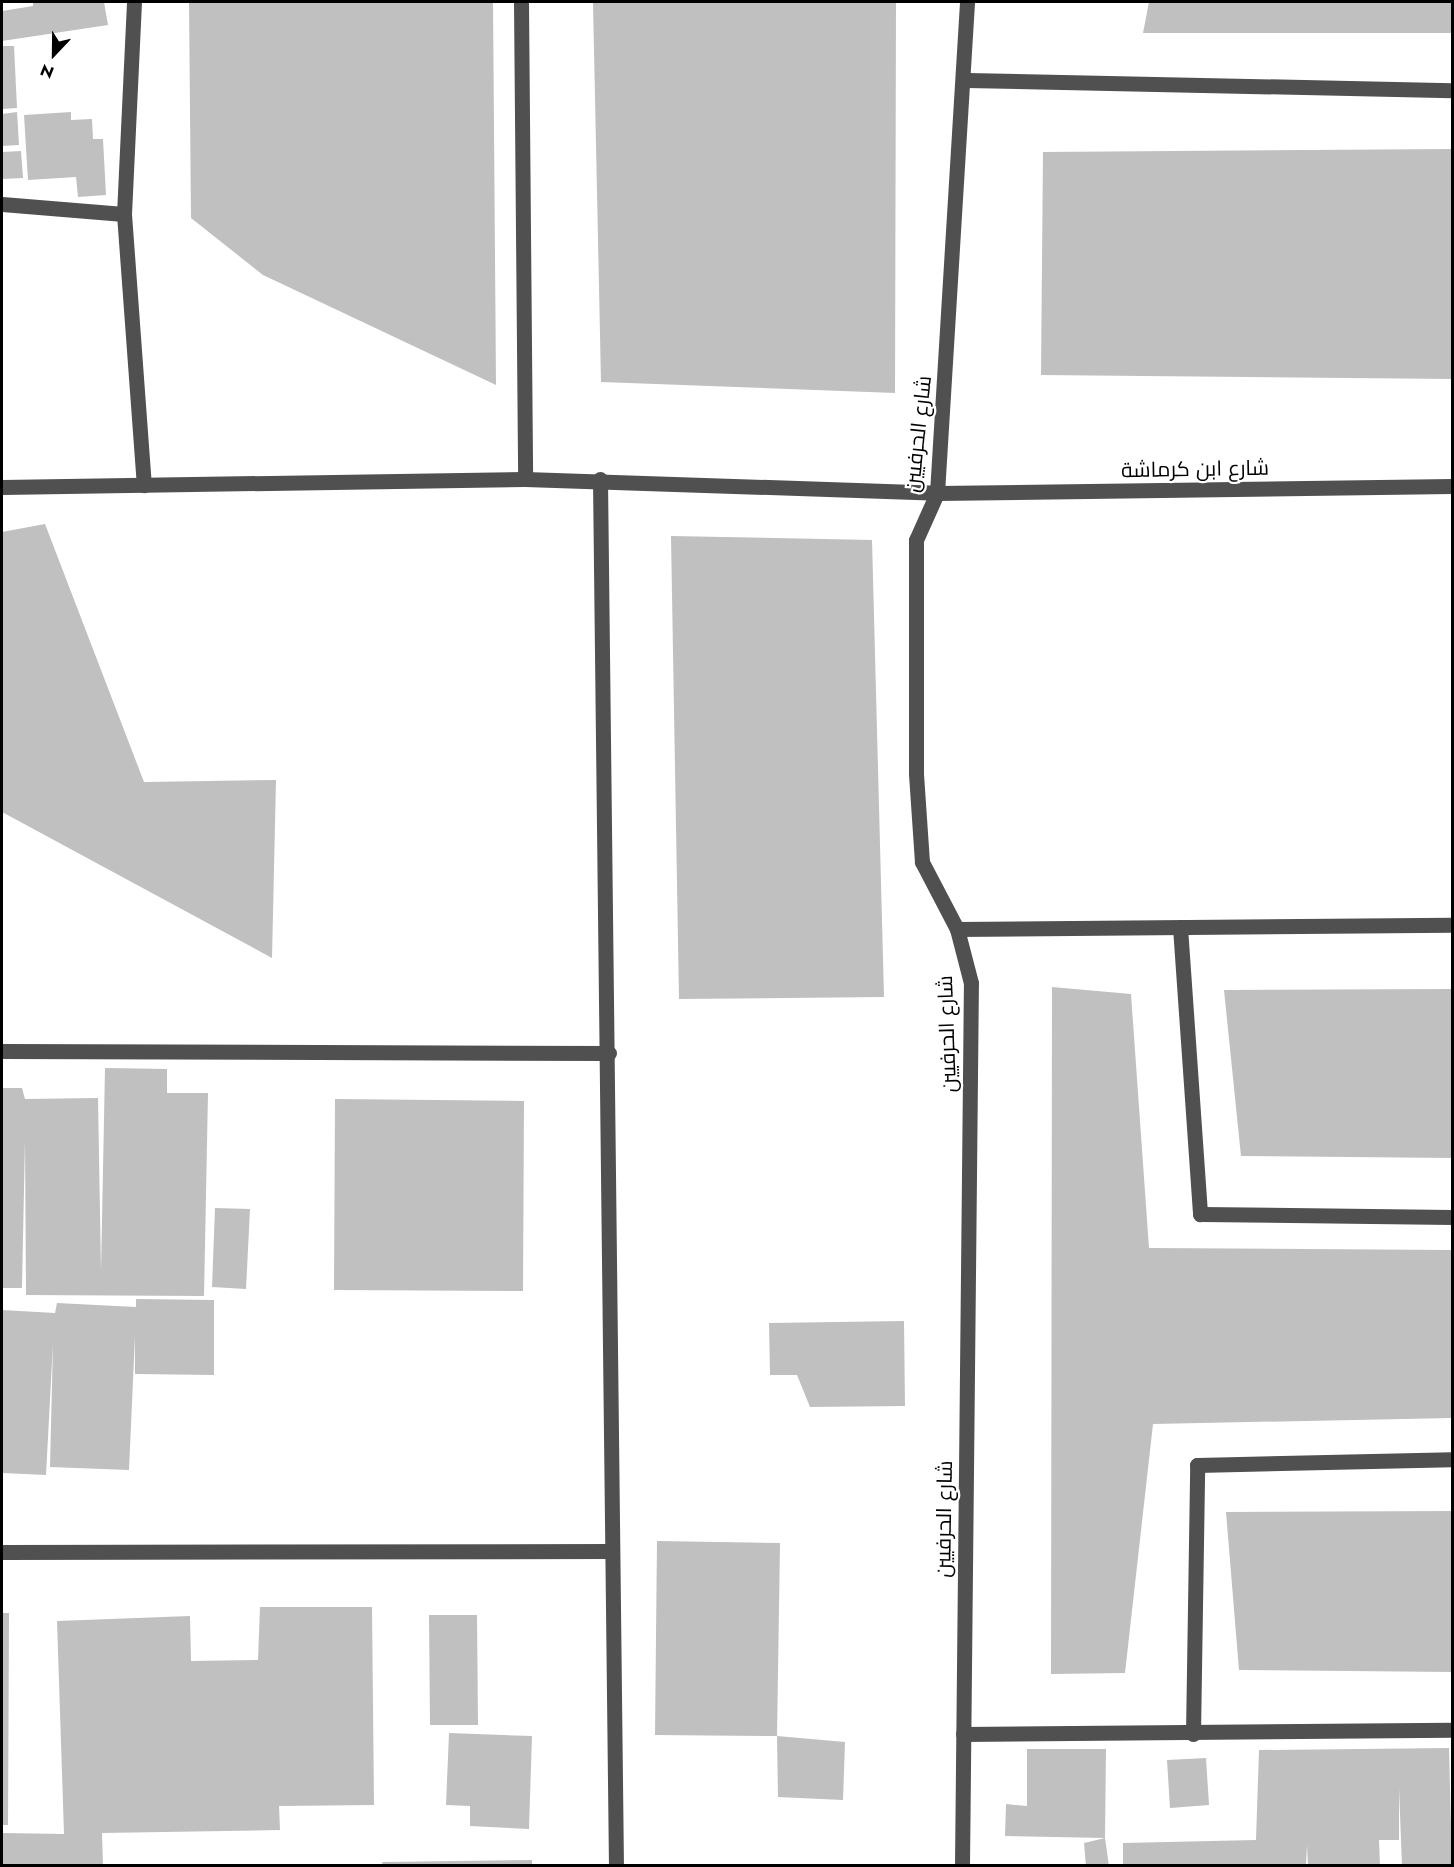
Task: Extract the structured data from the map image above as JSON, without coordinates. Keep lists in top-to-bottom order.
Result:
{
  "streets": {
    "street": ["شارع الحرفيين", "شارع ابن كرماشة"]
  },
  "crossings": [
    ["شارع الحرفيين", "شارع ابن كرماشة"]
  ],
  "north": "bottom"
}
